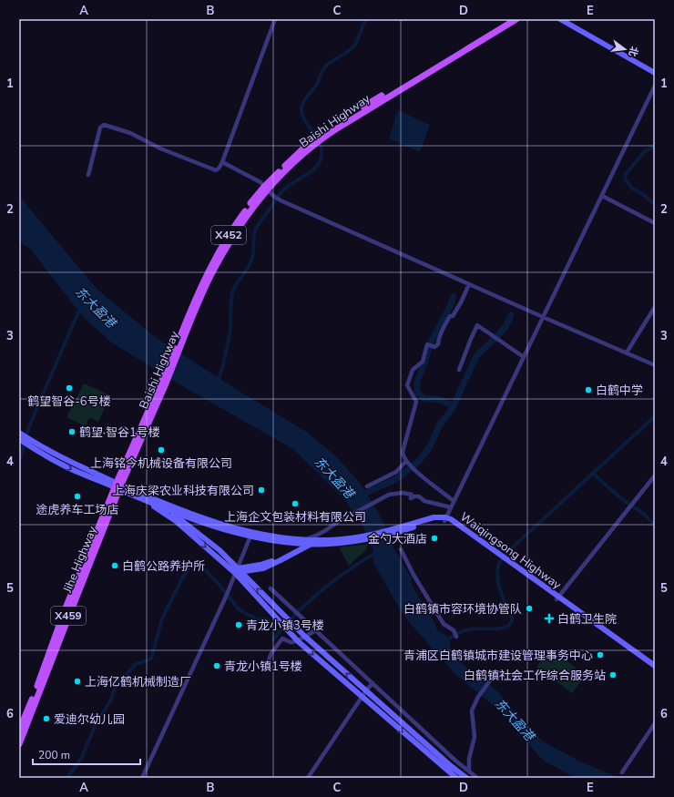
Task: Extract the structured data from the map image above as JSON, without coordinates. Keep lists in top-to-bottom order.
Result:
{
  "streets": {
    "main road": [
      "Baishi Highway",
      "X452",
      "Waiqingsong Highway",
      "Jihe Highway",
      "X459"
    ]
  },
  "crossings": [
    ["Baishi Highway", "Waiqingsong Highway"],
    ["Baishi Highway", "Jihe Highway"],
    ["Waiqingsong Highway", "Jihe Highway"]
  ],
  "water": ["东大盈港"],
  "places": {
    "other": [
      "鹤望智谷-6号楼",
      "白鹤中学",
      "鹤望·智谷1号楼",
      "上海铭今机械设备有限公司",
      "上海庆梁农业科技有限公司",
      "途虎养车工场店",
      "上海企文包装材料有限公司",
      "金勺大酒店",
      "白鹤公路养护所",
      "白鹤镇市容环境协管队",
      "青龙小镇3号楼",
      "青浦区白鹤镇城市建设管理事务中心",
      "青龙小镇1号楼",
      "白鹤镇社会工作综合服务站",
      "上海亿鹤机械制造厂",
      "爱迪尔幼儿园"
    ],
    "health": ["白鹤卫生院"]
  },
  "scale_bar": "200 m",
  "north": "right",
  "grid": {
    "columns": [
      "A",
      "B",
      "C",
      "D",
      "E"
    ],
    "rows": [
      "1",
      "2",
      "3",
      "4",
      "5",
      "6"
    ]
  }
}
